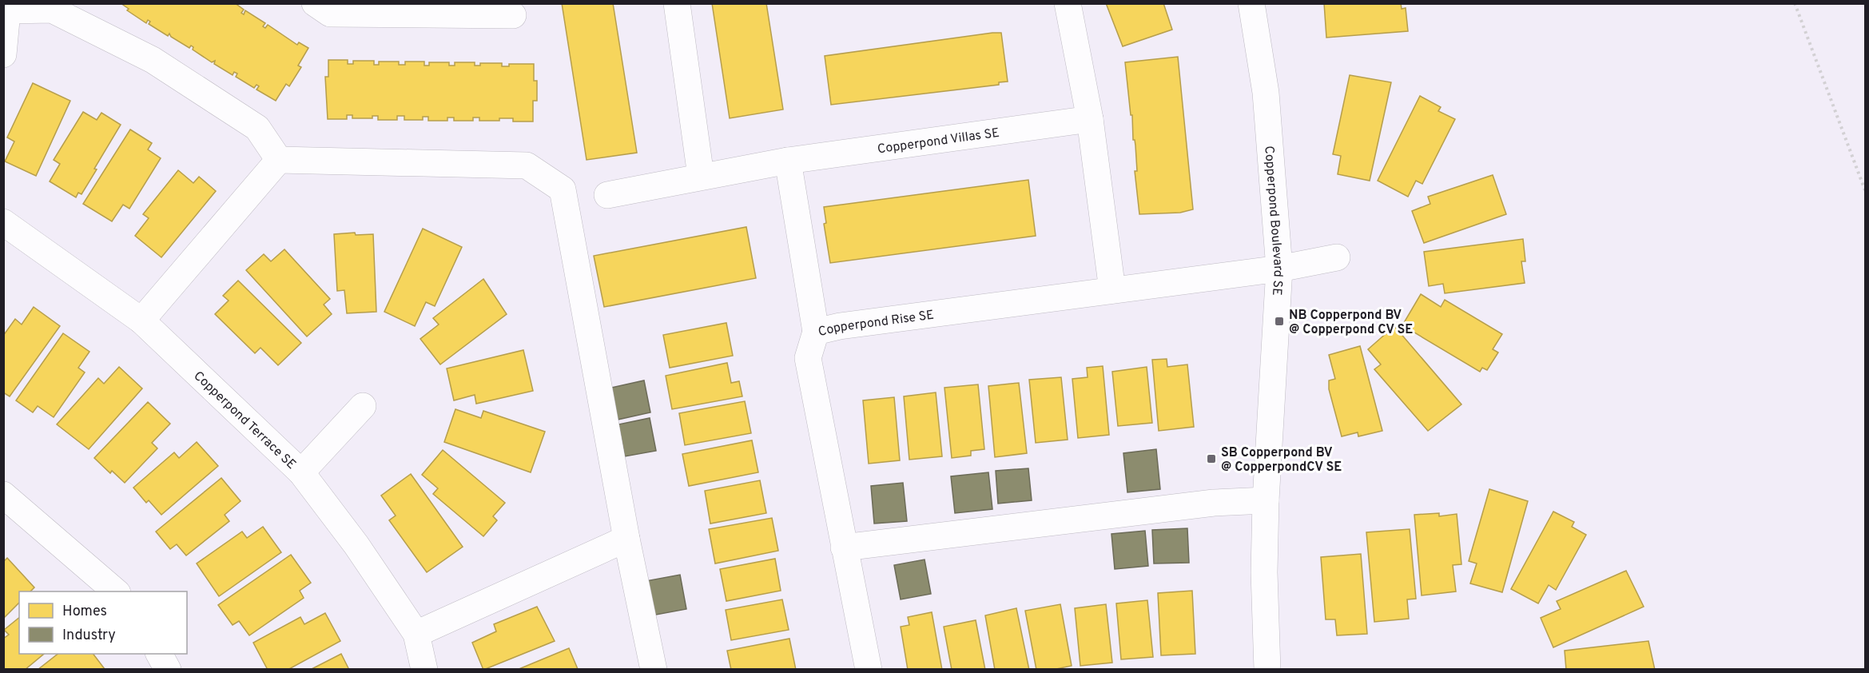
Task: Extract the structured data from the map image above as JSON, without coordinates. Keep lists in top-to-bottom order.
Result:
{
  "streets": {
    "street": [
      "Copperpond Villas SE",
      "Copperpond Boulevard SE",
      "Copperpond Rise SE",
      "Copperpond Terrace SE"
    ]
  },
  "crossings": [
    ["Copperpond Boulevard SE", "Copperpond Rise SE"]
  ],
  "places": {
    "transit": ["NB Copperpond BV @ Copperpond CV SE", "SB Copperpond BV @ CopperpondCV SE"]
  },
  "legend": ["Homes", "Industry"]
}
